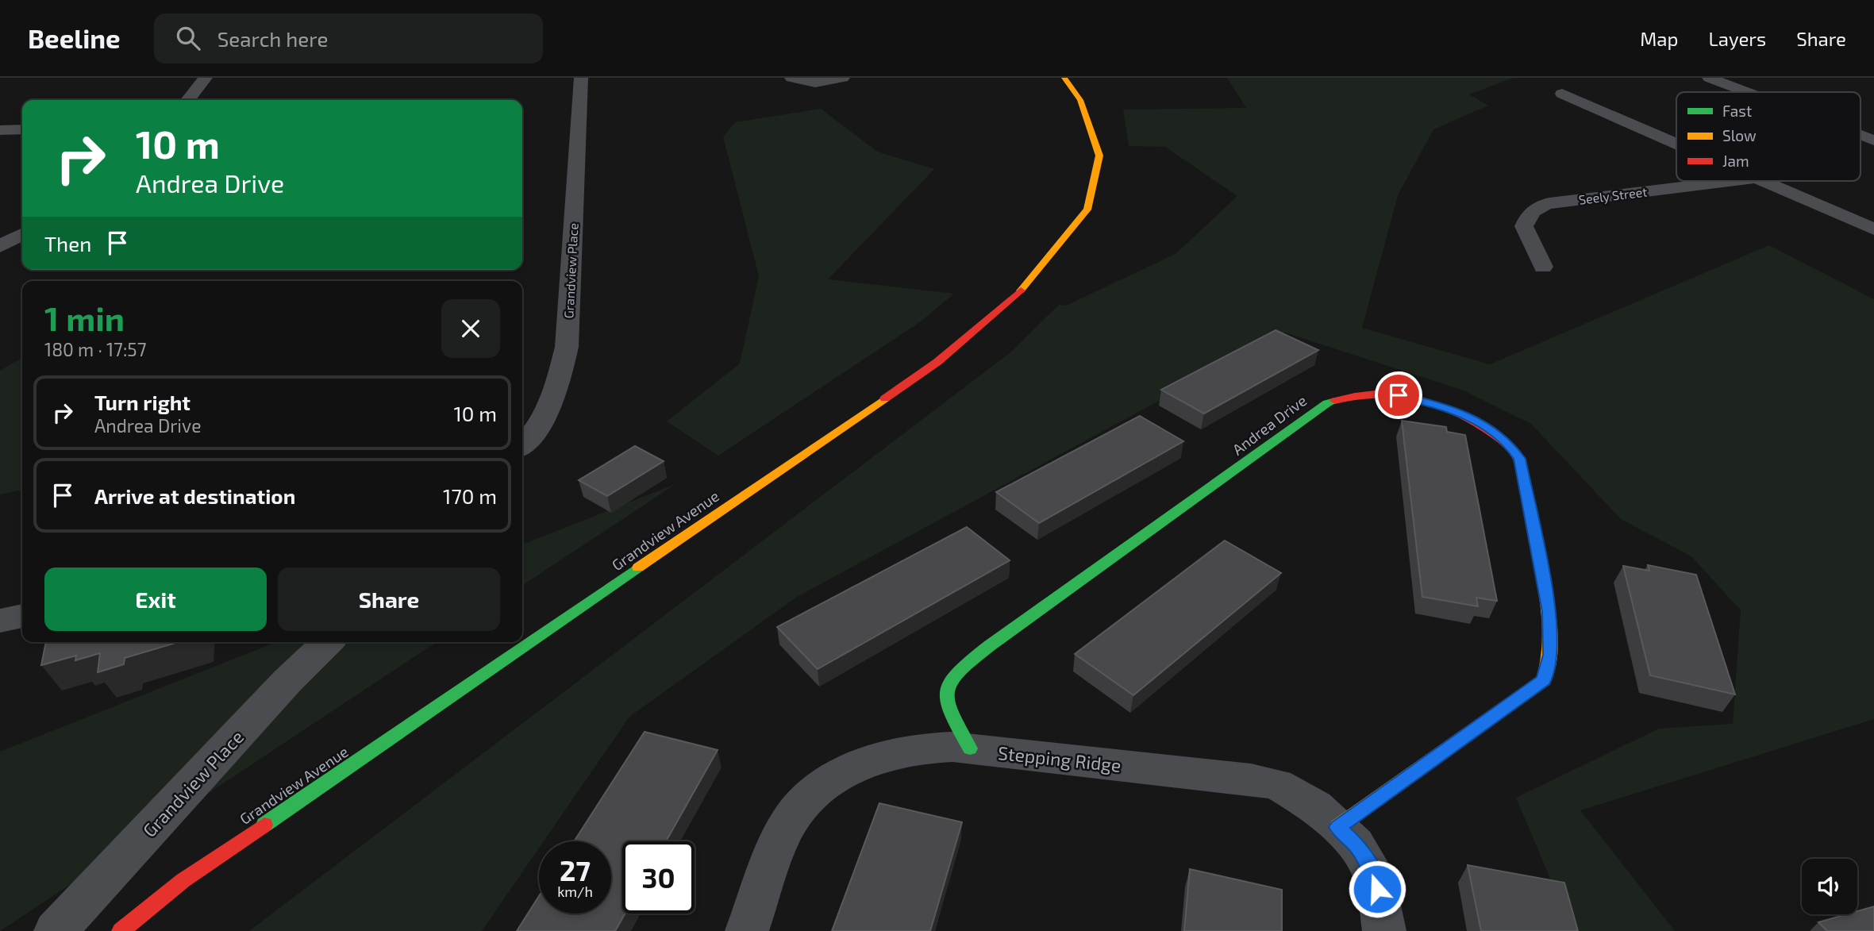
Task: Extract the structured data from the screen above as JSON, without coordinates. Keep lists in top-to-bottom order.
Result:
{
  "streets": {
    "main road": ["Andrea Drive", "Grandview Avenue"],
    "street": ["Seely Street", "Grandview Place", "Stepping Ridge"]
  },
  "crossings": [
    ["Andrea Drive", "Stepping Ridge"]
  ],
  "legend": ["Fast", "Slow", "Jam"],
  "page": {
    "header": "Beeline",
    "search": "Search here",
    "nav": ["Map", "Layers", "Share"],
    "turn": ["10 m", "Andrea Drive"],
    "then": "Then",
    "heading": ["1 min", "180 m · 17:57"],
    "list": [
      {
        "name": "Turn right",
        "note": "Andrea Drive",
        "value": "10 m"
      },
      {
        "name": "Arrive at destination",
        "value": "170 m"
      }
    ],
    "buttons": ["Exit", "Share"],
    "speed": "27 km/h",
    "limit": "30"
  }
}
